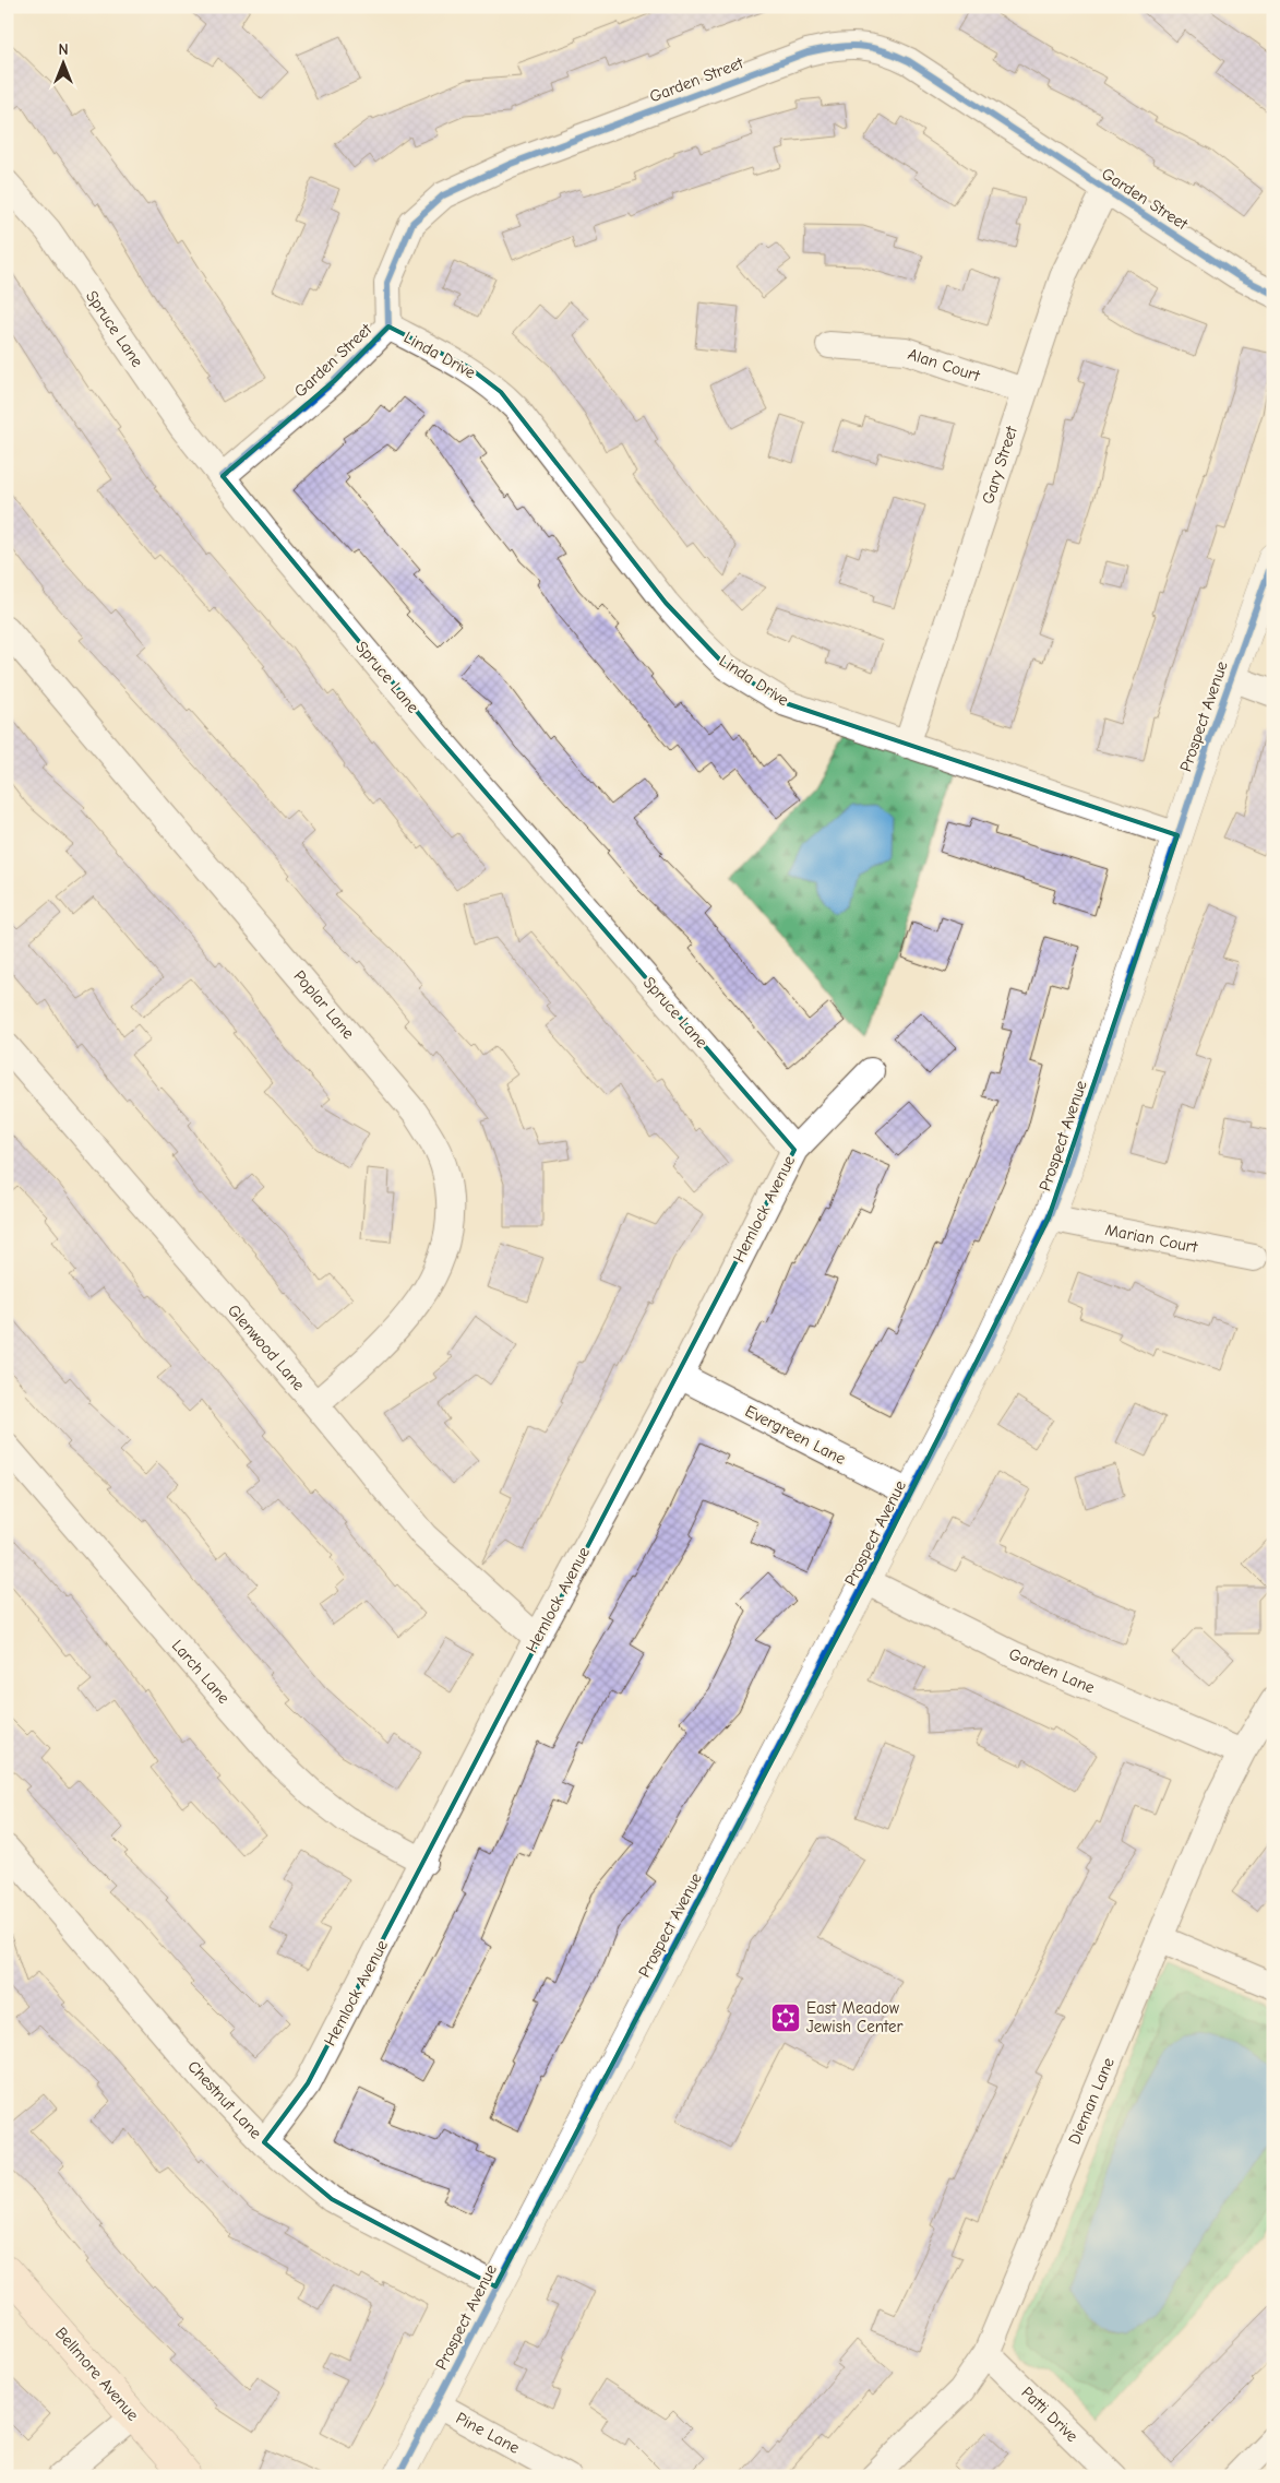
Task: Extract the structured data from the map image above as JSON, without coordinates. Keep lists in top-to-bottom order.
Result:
{
  "streets": {
    "main road": ["Bellmore Avenue"],
    "street": [
      "Garden Street",
      "Spruce Lane",
      "Linda Drive",
      "Alan Court",
      "Gary Street",
      "Prospect Avenue",
      "Poplar Lane",
      "Hemlock Avenue",
      "Marian Court",
      "Glenwood Lane",
      "Evergreen Lane",
      "Garden Lane",
      "Larch Lane",
      "Chestnut Lane",
      "Dieman Lane",
      "Patti Drive",
      "Pine Lane"
    ]
  },
  "crossings": [
    ["Garden Street", "Spruce Lane"],
    ["Garden Street", "Linda Drive"],
    ["Garden Street", "Gary Street"],
    ["Spruce Lane", "Hemlock Avenue"],
    ["Linda Drive", "Gary Street"],
    ["Linda Drive", "Prospect Avenue"],
    ["Alan Court", "Gary Street"],
    ["Prospect Avenue", "Marian Court"],
    ["Prospect Avenue", "Evergreen Lane"],
    ["Prospect Avenue", "Garden Lane"],
    ["Prospect Avenue", "Chestnut Lane"],
    ["Prospect Avenue", "Pine Lane"],
    ["Poplar Lane", "Glenwood Lane"],
    ["Hemlock Avenue", "Glenwood Lane"],
    ["Hemlock Avenue", "Evergreen Lane"],
    ["Hemlock Avenue", "Larch Lane"],
    ["Hemlock Avenue", "Chestnut Lane"],
    ["Garden Lane", "Dieman Lane"],
    ["Dieman Lane", "Patti Drive"]
  ],
  "places": {
    "synagogue": ["East Meadow Jewish Center"]
  },
  "north": "top"
}
